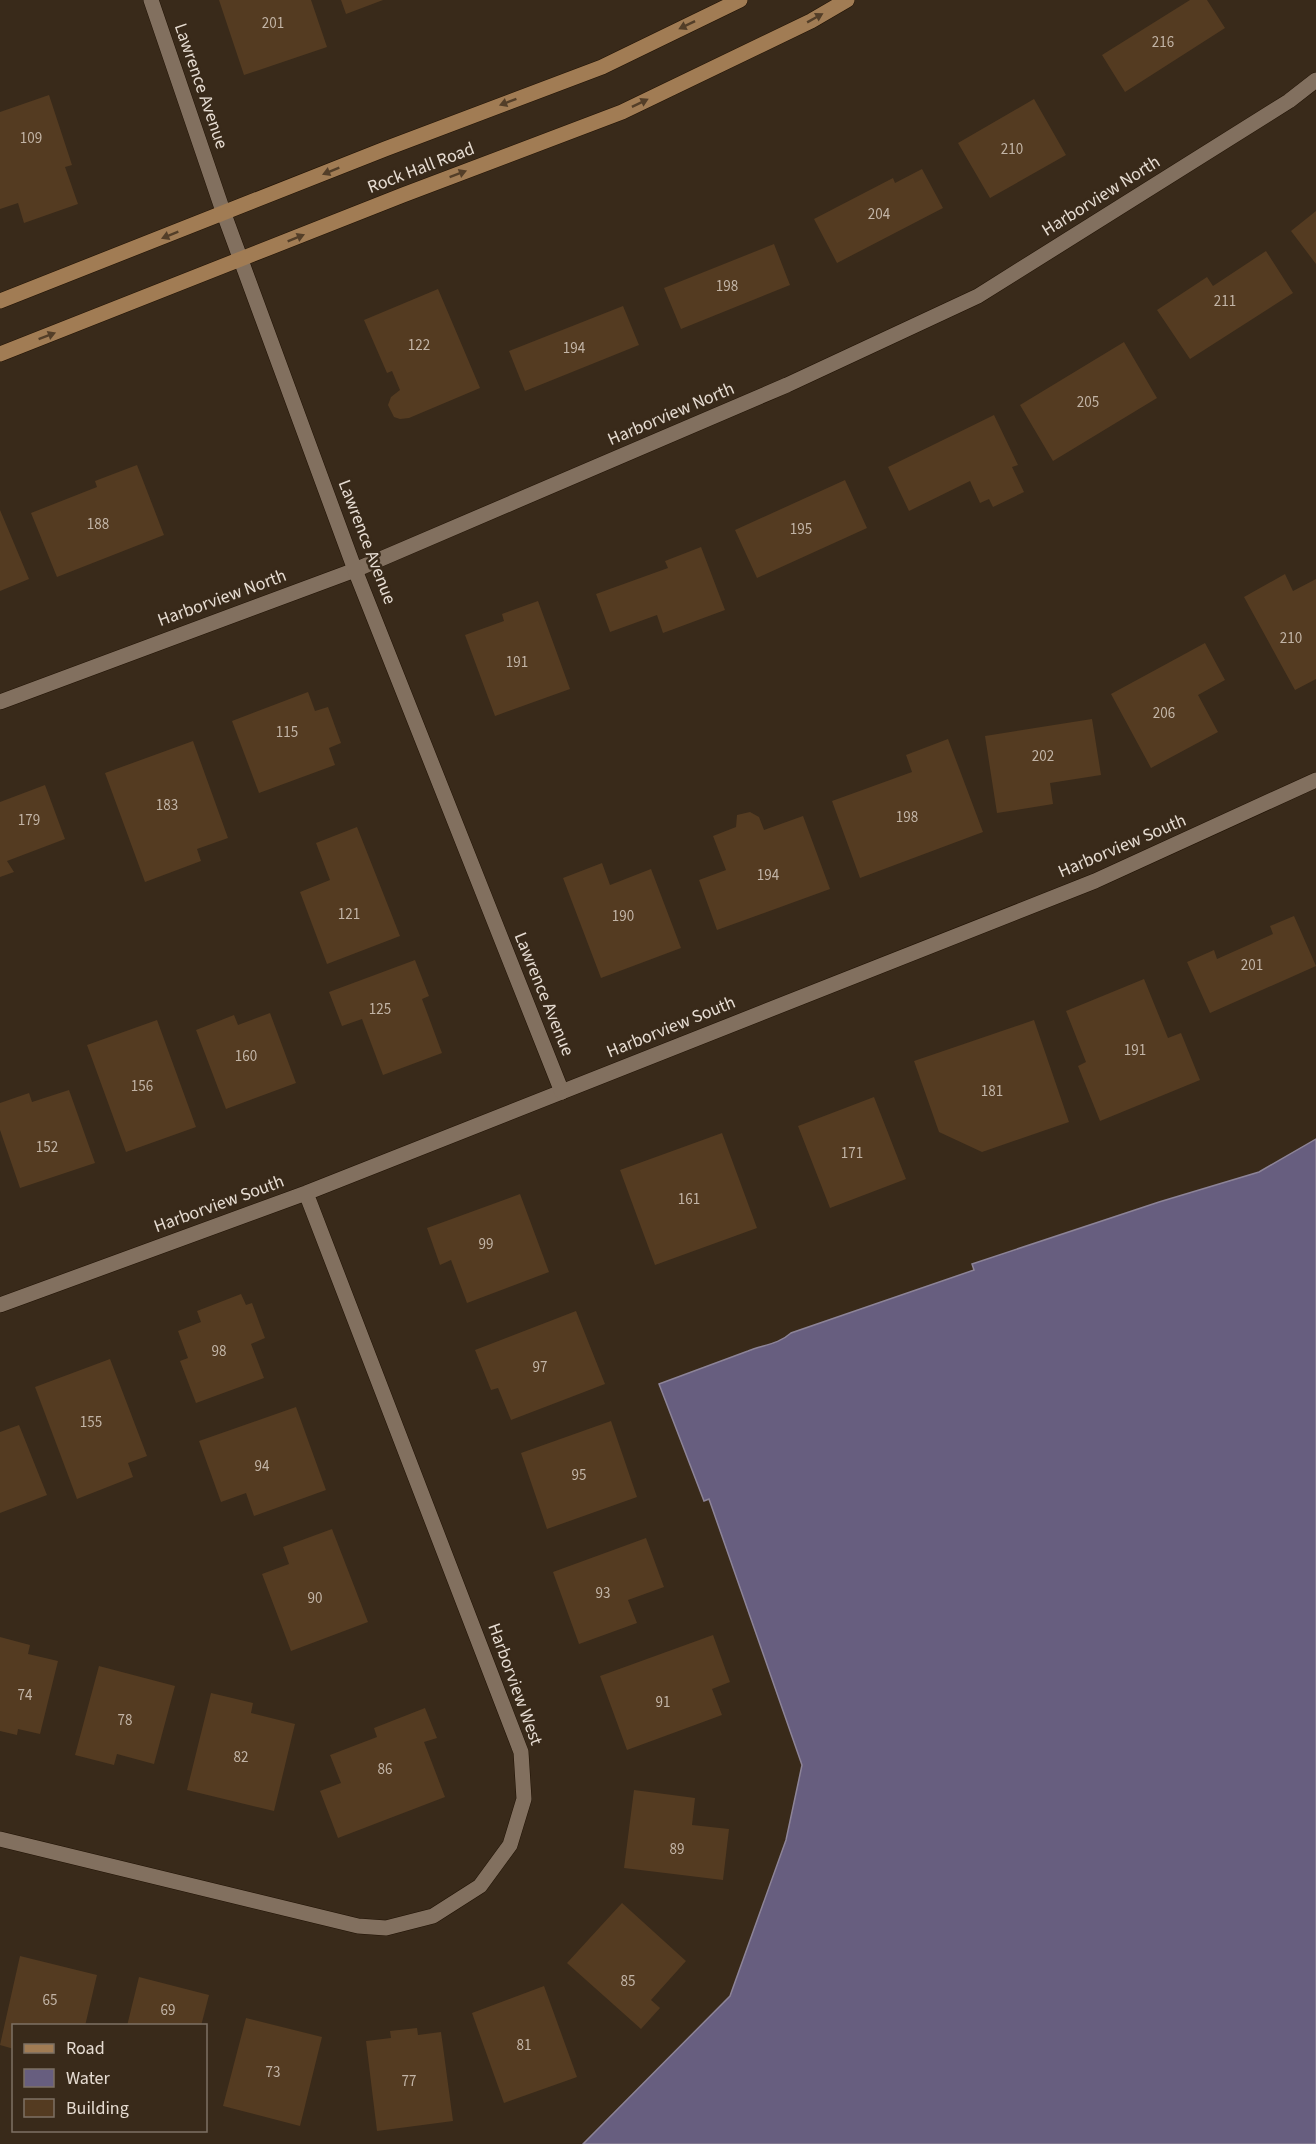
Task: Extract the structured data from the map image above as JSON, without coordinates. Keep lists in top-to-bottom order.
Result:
{
  "streets": {
    "main road": ["Rock Hall Road"],
    "street": [
      "Lawrence Avenue",
      "Harborview North",
      "Harborview South",
      "Harborview West"
    ]
  },
  "crossings": [
    ["Lawrence Avenue", "Rock Hall Road"],
    ["Lawrence Avenue", "Harborview North"],
    ["Lawrence Avenue", "Harborview South"],
    ["Harborview South", "Harborview West"]
  ],
  "house_numbers": [
    "201",
    "216",
    "109",
    "210",
    "204",
    "198",
    "211",
    "122",
    "194",
    "205",
    "188",
    "195",
    "210",
    "191",
    "206",
    "115",
    "202",
    "183",
    "198",
    "179",
    "194",
    "121",
    "190",
    "201",
    "125",
    "191",
    "160",
    "156",
    "181",
    "152",
    "171",
    "161",
    "99",
    "98",
    "97",
    "155",
    "94",
    "95",
    "93",
    "90",
    "74",
    "91",
    "78",
    "82",
    "86",
    "89",
    "85",
    "65",
    "69",
    "81",
    "73",
    "77"
  ],
  "legend": ["Road", "Water", "Building"]
}
